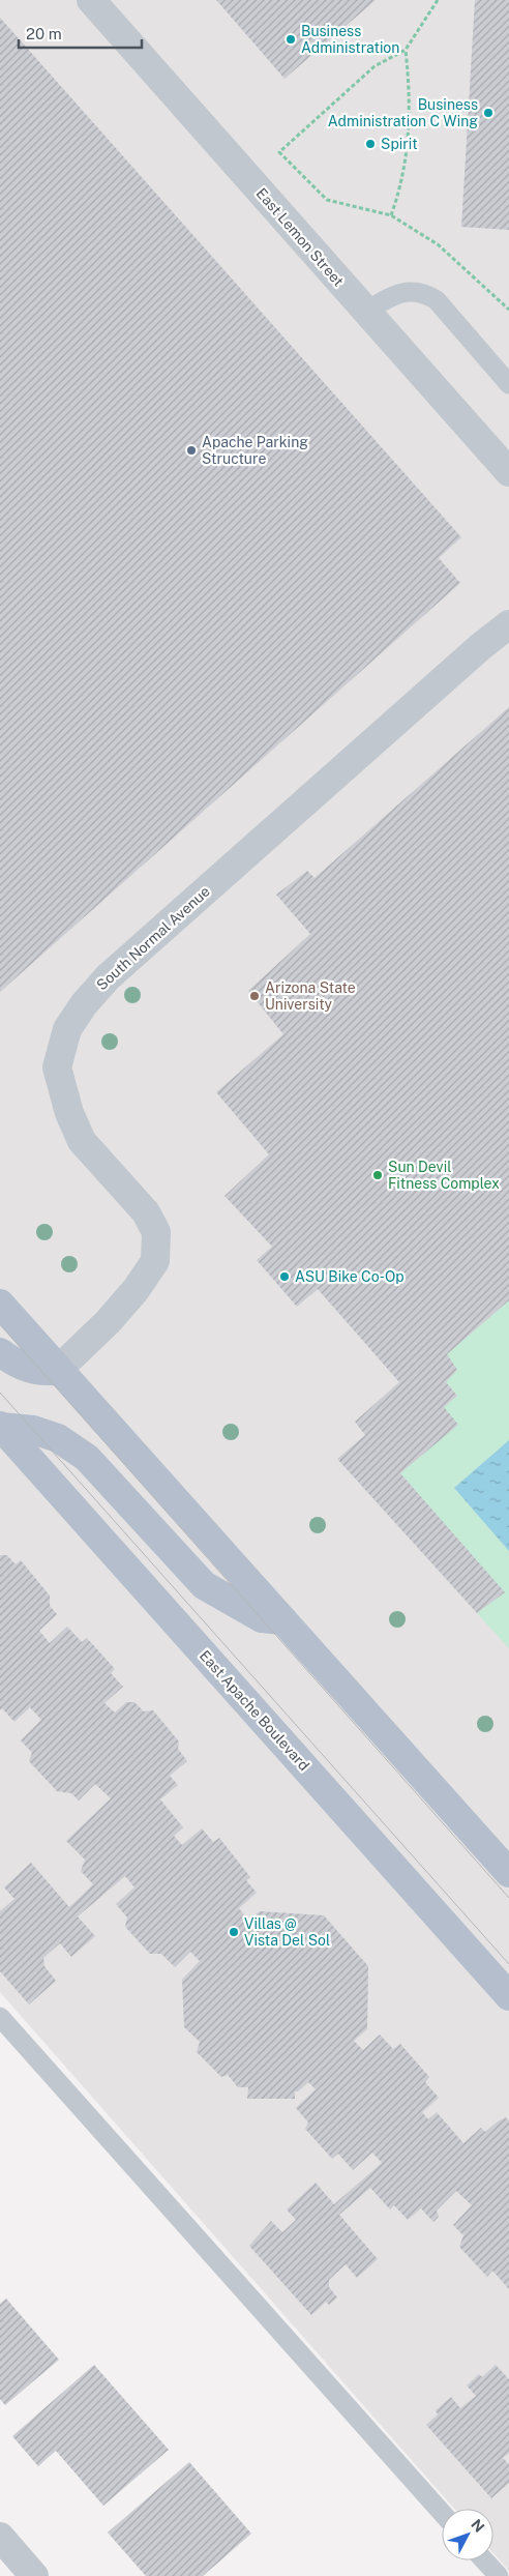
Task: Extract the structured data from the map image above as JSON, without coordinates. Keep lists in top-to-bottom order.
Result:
{
  "streets": {
    "main road": ["East Apache Boulevard"],
    "street": ["East Lemon Street", "South Normal Avenue"]
  },
  "places": [
    "Business Administration",
    "Business Administration C Wing",
    "Spirit",
    "Apache Parking Structure",
    "Arizona State University",
    "Sun Devil Fitness Complex",
    "ASU Bike Co-Op",
    "Villas @ Vista Del Sol"
  ],
  "scale_bar": "20 m",
  "north": "top right"
}
